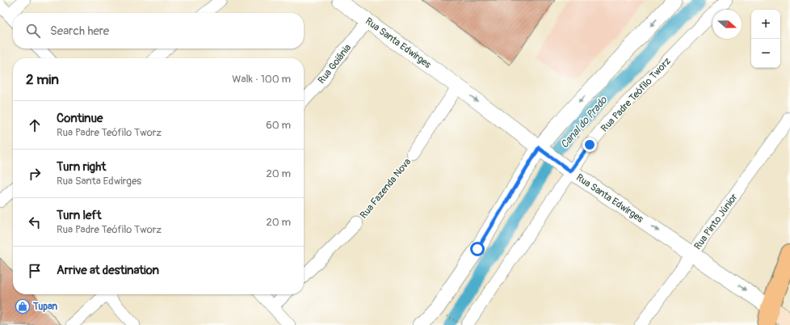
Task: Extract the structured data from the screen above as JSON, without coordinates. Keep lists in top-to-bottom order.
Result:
{
  "streets": {
    "main road": ["Rua Santa Edwirges"],
    "street": [
      "Rua Goiânia",
      "Rua Padre Teófilo Tworz",
      "Rua Fazenda Nova",
      "Rua Pinto Júnior"
    ]
  },
  "crossings": [
    ["Rua Santa Edwirges", "Rua Goiânia"],
    ["Rua Santa Edwirges", "Rua Padre Teófilo Tworz"],
    ["Rua Santa Edwirges", "Rua Fazenda Nova"],
    ["Rua Santa Edwirges", "Rua Pinto Júnior"]
  ],
  "one_way": ["Rua Santa Edwirges"],
  "water": ["Canal do Prado"],
  "places": {
    "shop": ["Tupan"]
  },
  "north": "right",
  "page": {
    "map_buttons": ["+", "−"],
    "search": "Search here",
    "heading": ["2 min", "Walk · 100 m"],
    "list": [
      ["Continue", "Rua Padre Teófilo Tworz", "60 m"],
      ["Turn right", "Rua Santa Edwirges", "20 m"],
      ["Turn left", "Rua Padre Teófilo Tworz", "20 m"],
      "Arrive at destination"
    ]
  }
}
